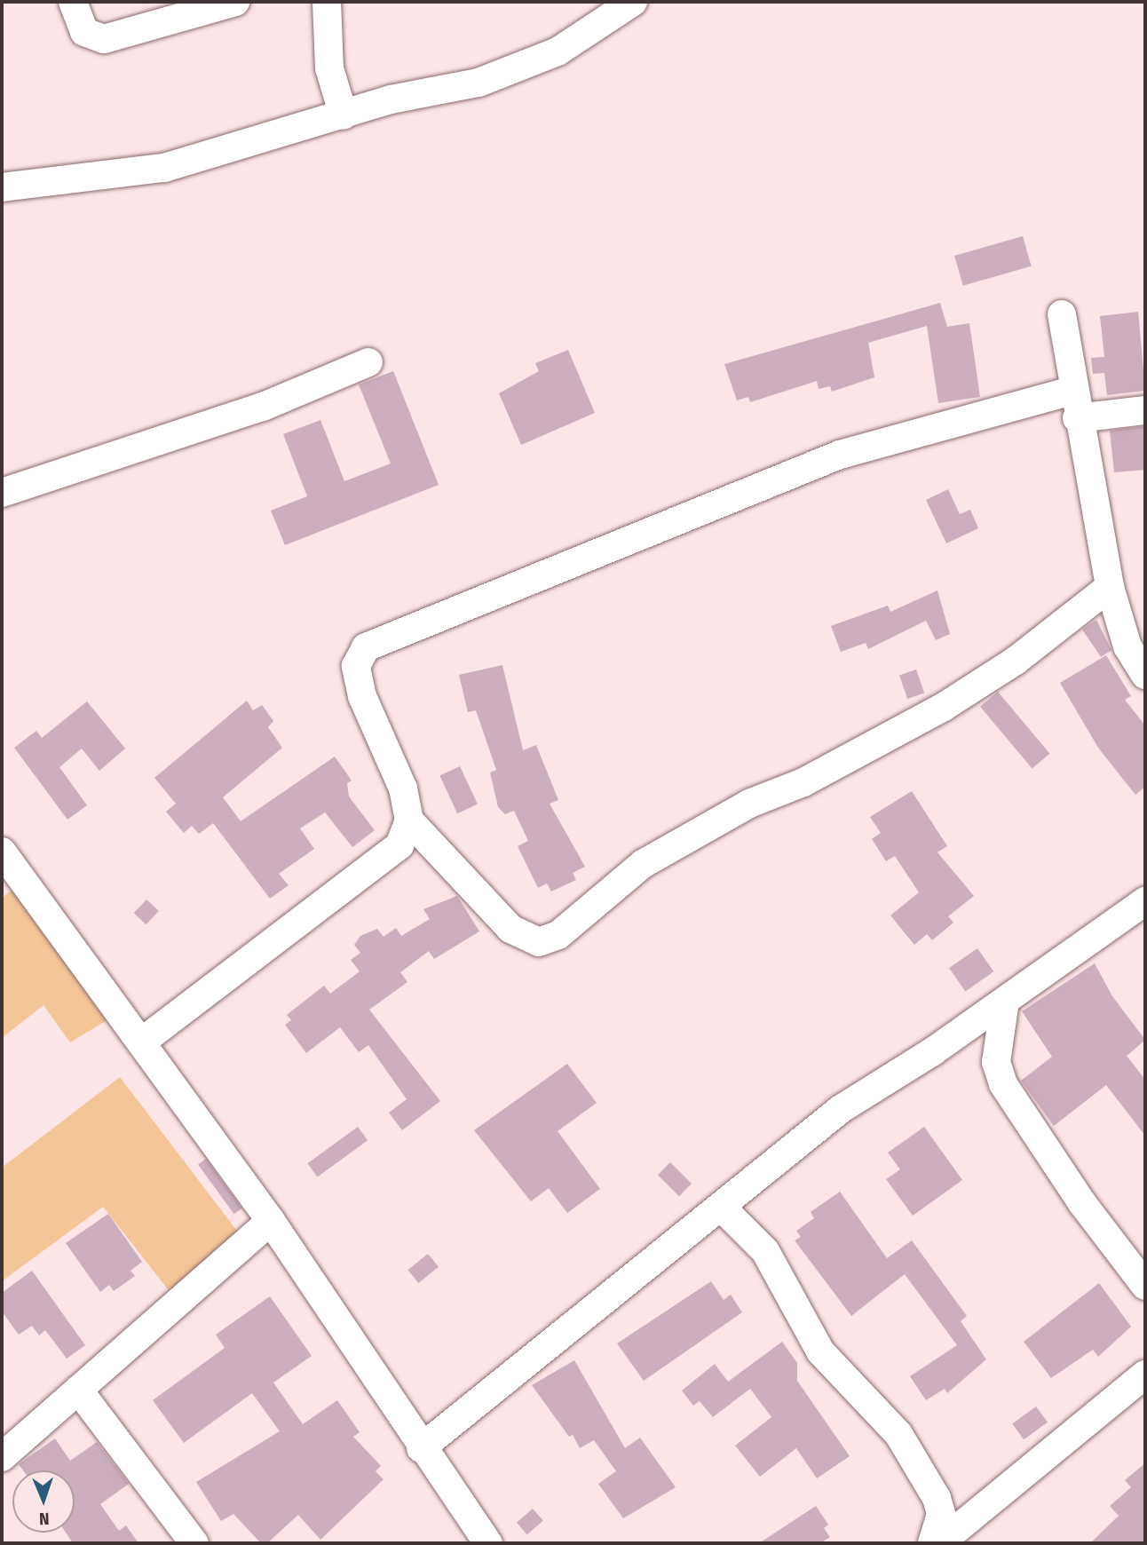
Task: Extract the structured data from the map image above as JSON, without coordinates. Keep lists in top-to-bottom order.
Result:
{
  "north": "bottom"
}
